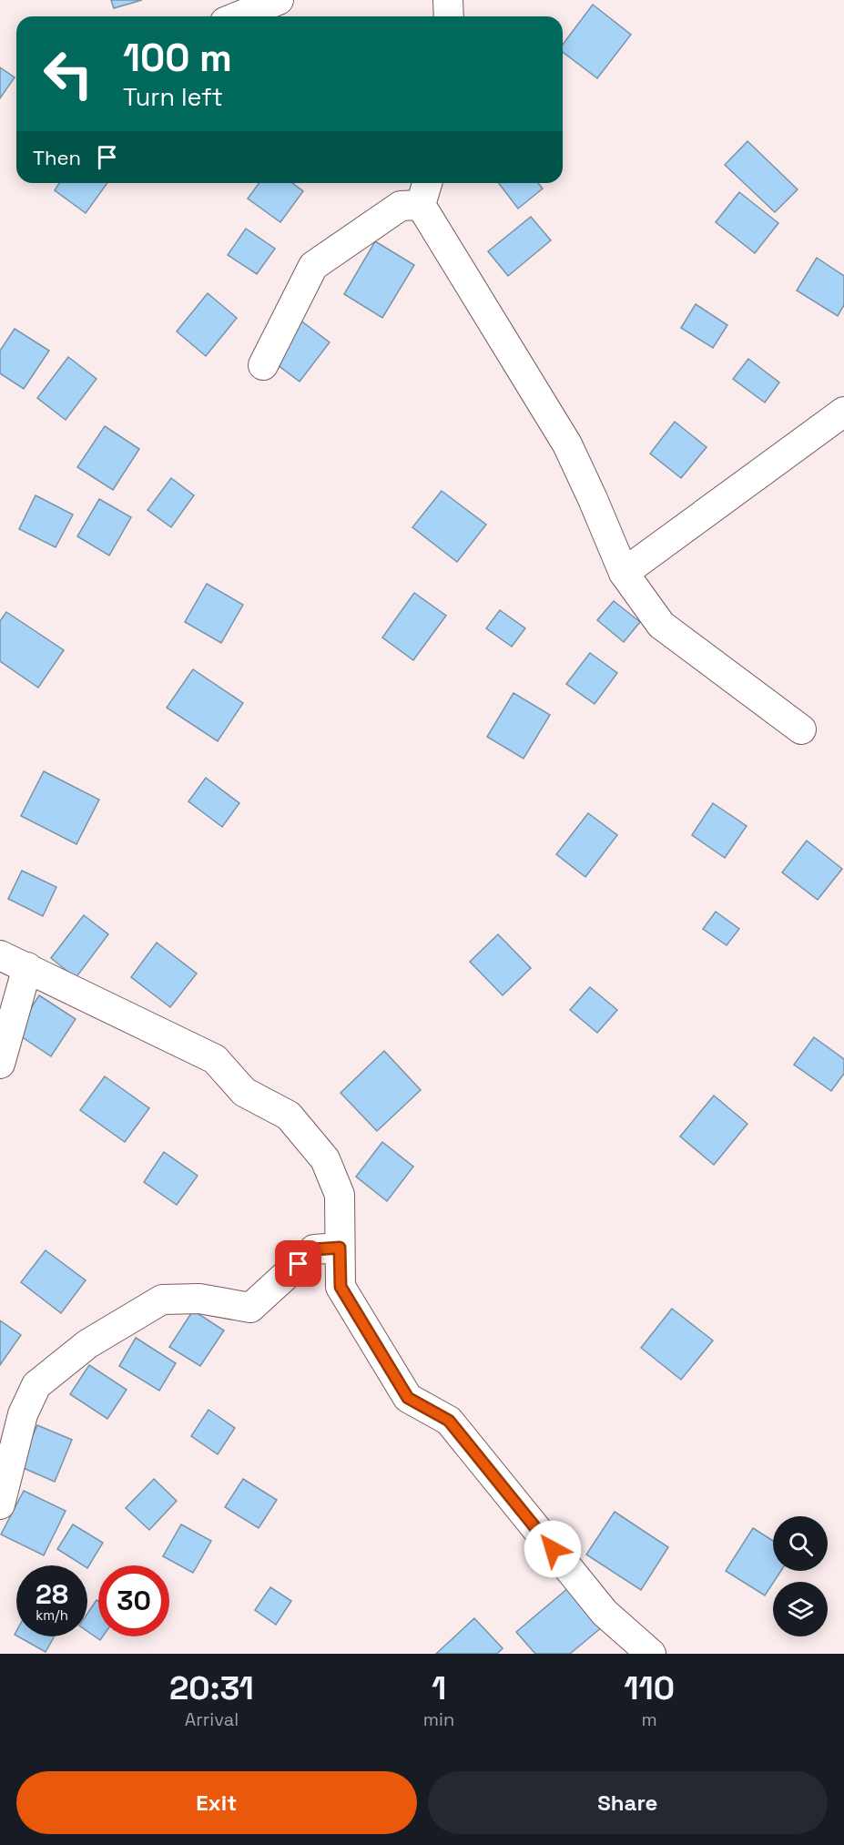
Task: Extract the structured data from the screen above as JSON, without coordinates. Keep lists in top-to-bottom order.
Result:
{
  "page": {
    "turn": ["100 m", "Turn left"],
    "then": "Then",
    "speed": "28 km/h",
    "limit": "30",
    "eta": [
      "20:31",
      "Arrival",
      "1",
      "min",
      "110",
      "m"
    ],
    "buttons": ["Exit", "Share"]
  }
}
